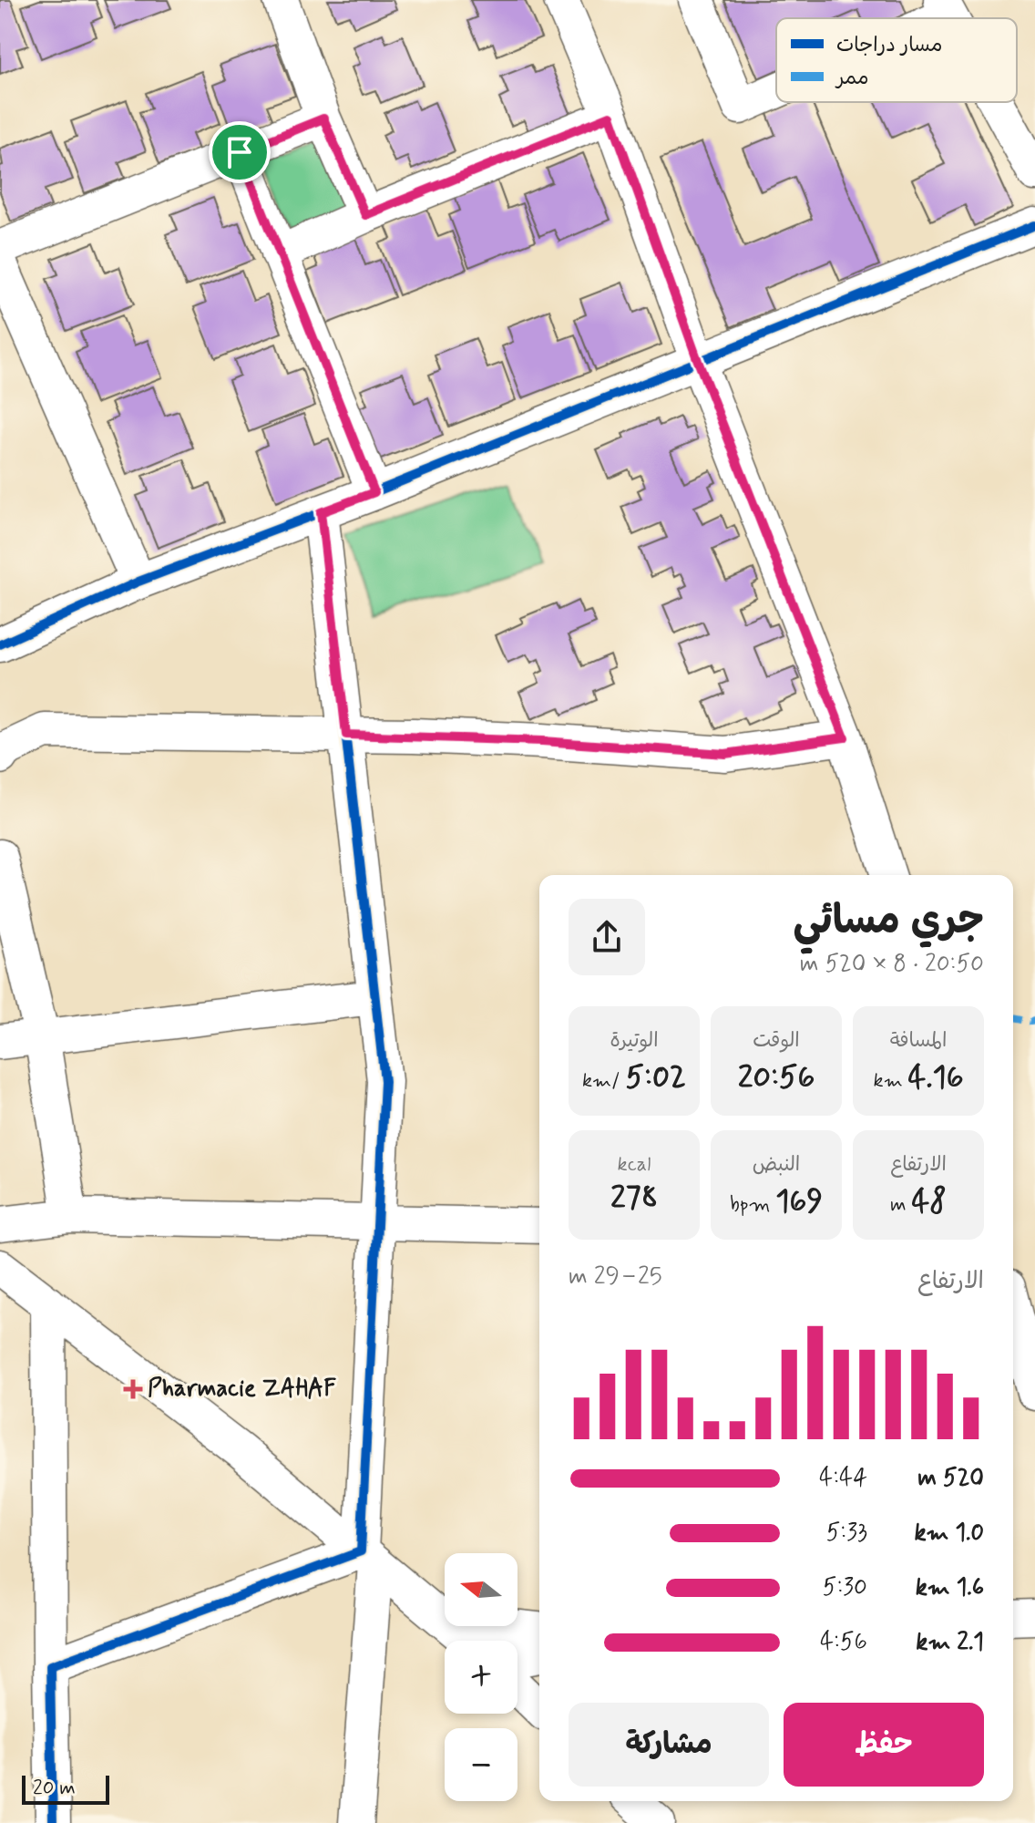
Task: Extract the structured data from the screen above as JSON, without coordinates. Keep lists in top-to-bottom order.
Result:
{
  "places": {
    "health": ["Pharmacie ZAHAF"]
  },
  "legend": ["مسار دراجات", "ممر"],
  "scale_bar": "20 m",
  "north": "left",
  "page": {
    "heading": ["جري مسائي", "20:50 · 8 × 520 m"],
    "stats": [
      ["المسافة", "4.16 km"],
      ["الوقت", "20:56"],
      ["الوتيرة", "5:02 /km"],
      ["الارتفاع", "48 m"],
      ["النبض", "169 bpm"],
      ["kcal", "278"]
    ],
    "chart": ["الارتفاع", "25–29 m"],
    "list": [
      {
        "name": "520 m",
        "note": "4:44"
      },
      {
        "name": "1.0 km",
        "note": "5:33"
      },
      {
        "name": "1.6 km",
        "note": "5:30"
      },
      {
        "name": "2.1 km",
        "note": "4:56"
      }
    ],
    "map_buttons": ["+", "−"],
    "buttons": ["حفظ", "مشاركة"],
    "scale": "20 m"
  }
}
